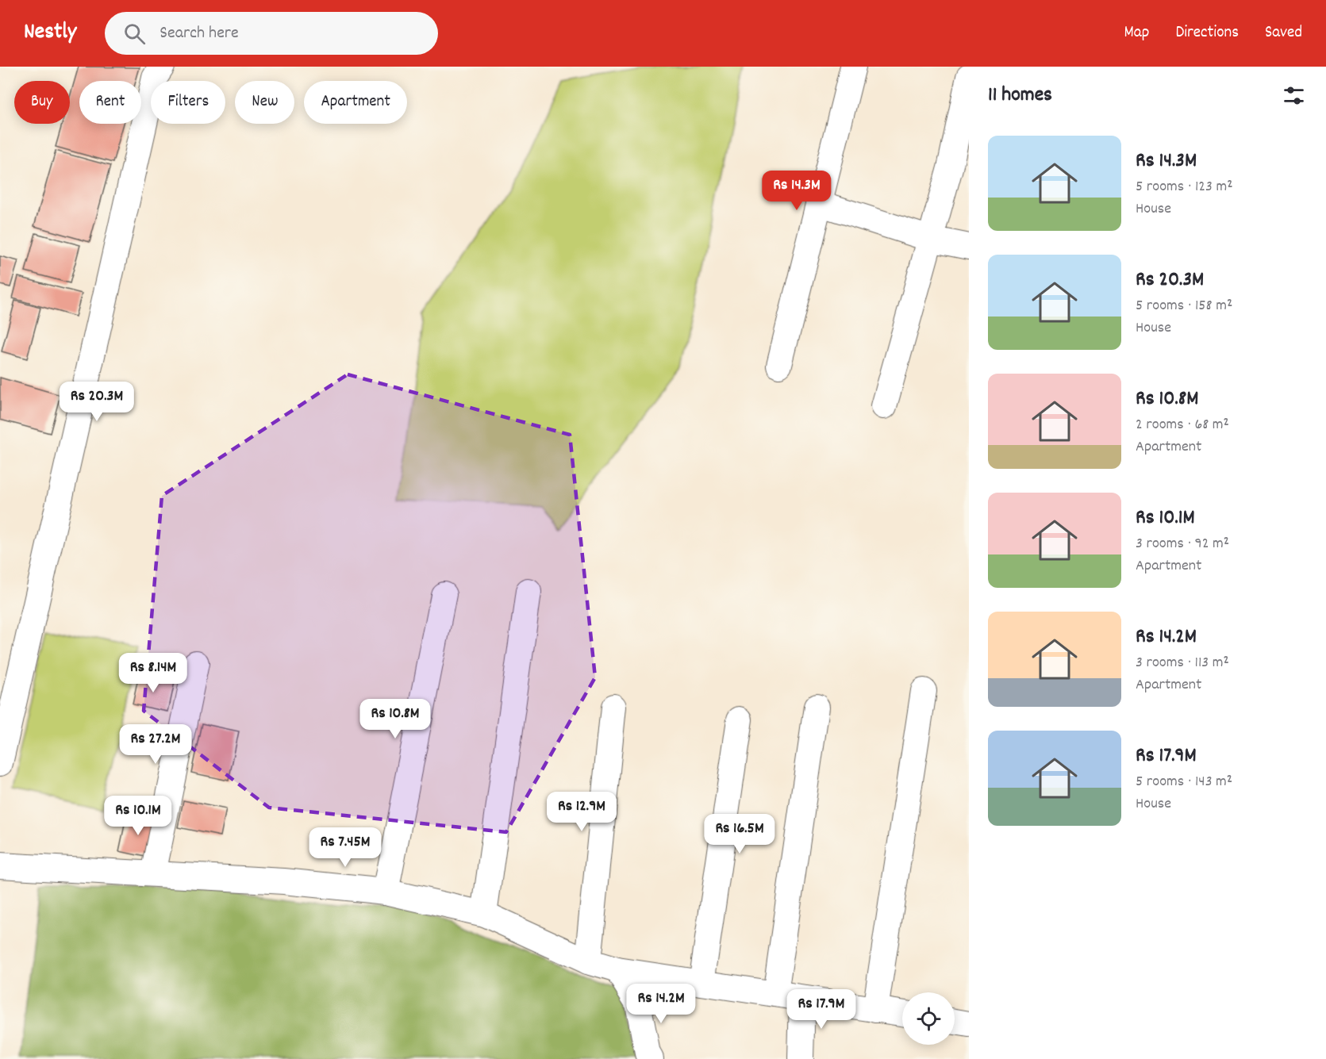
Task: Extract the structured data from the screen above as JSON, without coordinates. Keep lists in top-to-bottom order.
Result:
{
  "page": {
    "header": "Nestly",
    "search": "Search here",
    "nav": ["Map", "Directions", "Saved"],
    "heading": "11 homes",
    "chip": [
      "Buy",
      "Rent",
      "Filters",
      "New",
      "Apartment"
    ],
    "list": [
      {
        "name": "Rs 14.3M",
        "note": "5 rooms · 123 m² · House"
      },
      {
        "name": "Rs 20.3M",
        "note": "5 rooms · 158 m² · House"
      },
      {
        "name": "Rs 10.8M",
        "note": "2 rooms · 68 m² · Apartment"
      },
      {
        "name": "Rs 10.1M",
        "note": "3 rooms · 92 m² · Apartment"
      },
      {
        "name": "Rs 14.2M",
        "note": "3 rooms · 113 m² · Apartment"
      },
      {
        "name": "Rs 17.9M",
        "note": "5 rooms · 143 m² · House"
      }
    ],
    "price": [
      "Rs 14.3M",
      "Rs 20.3M",
      "Rs 8.14M",
      "Rs 10.8M",
      "Rs 27.2M",
      "Rs 12.9M",
      "Rs 10.1M",
      "Rs 16.5M",
      "Rs 7.45M",
      "Rs 14.2M",
      "Rs 17.9M"
    ]
  }
}
